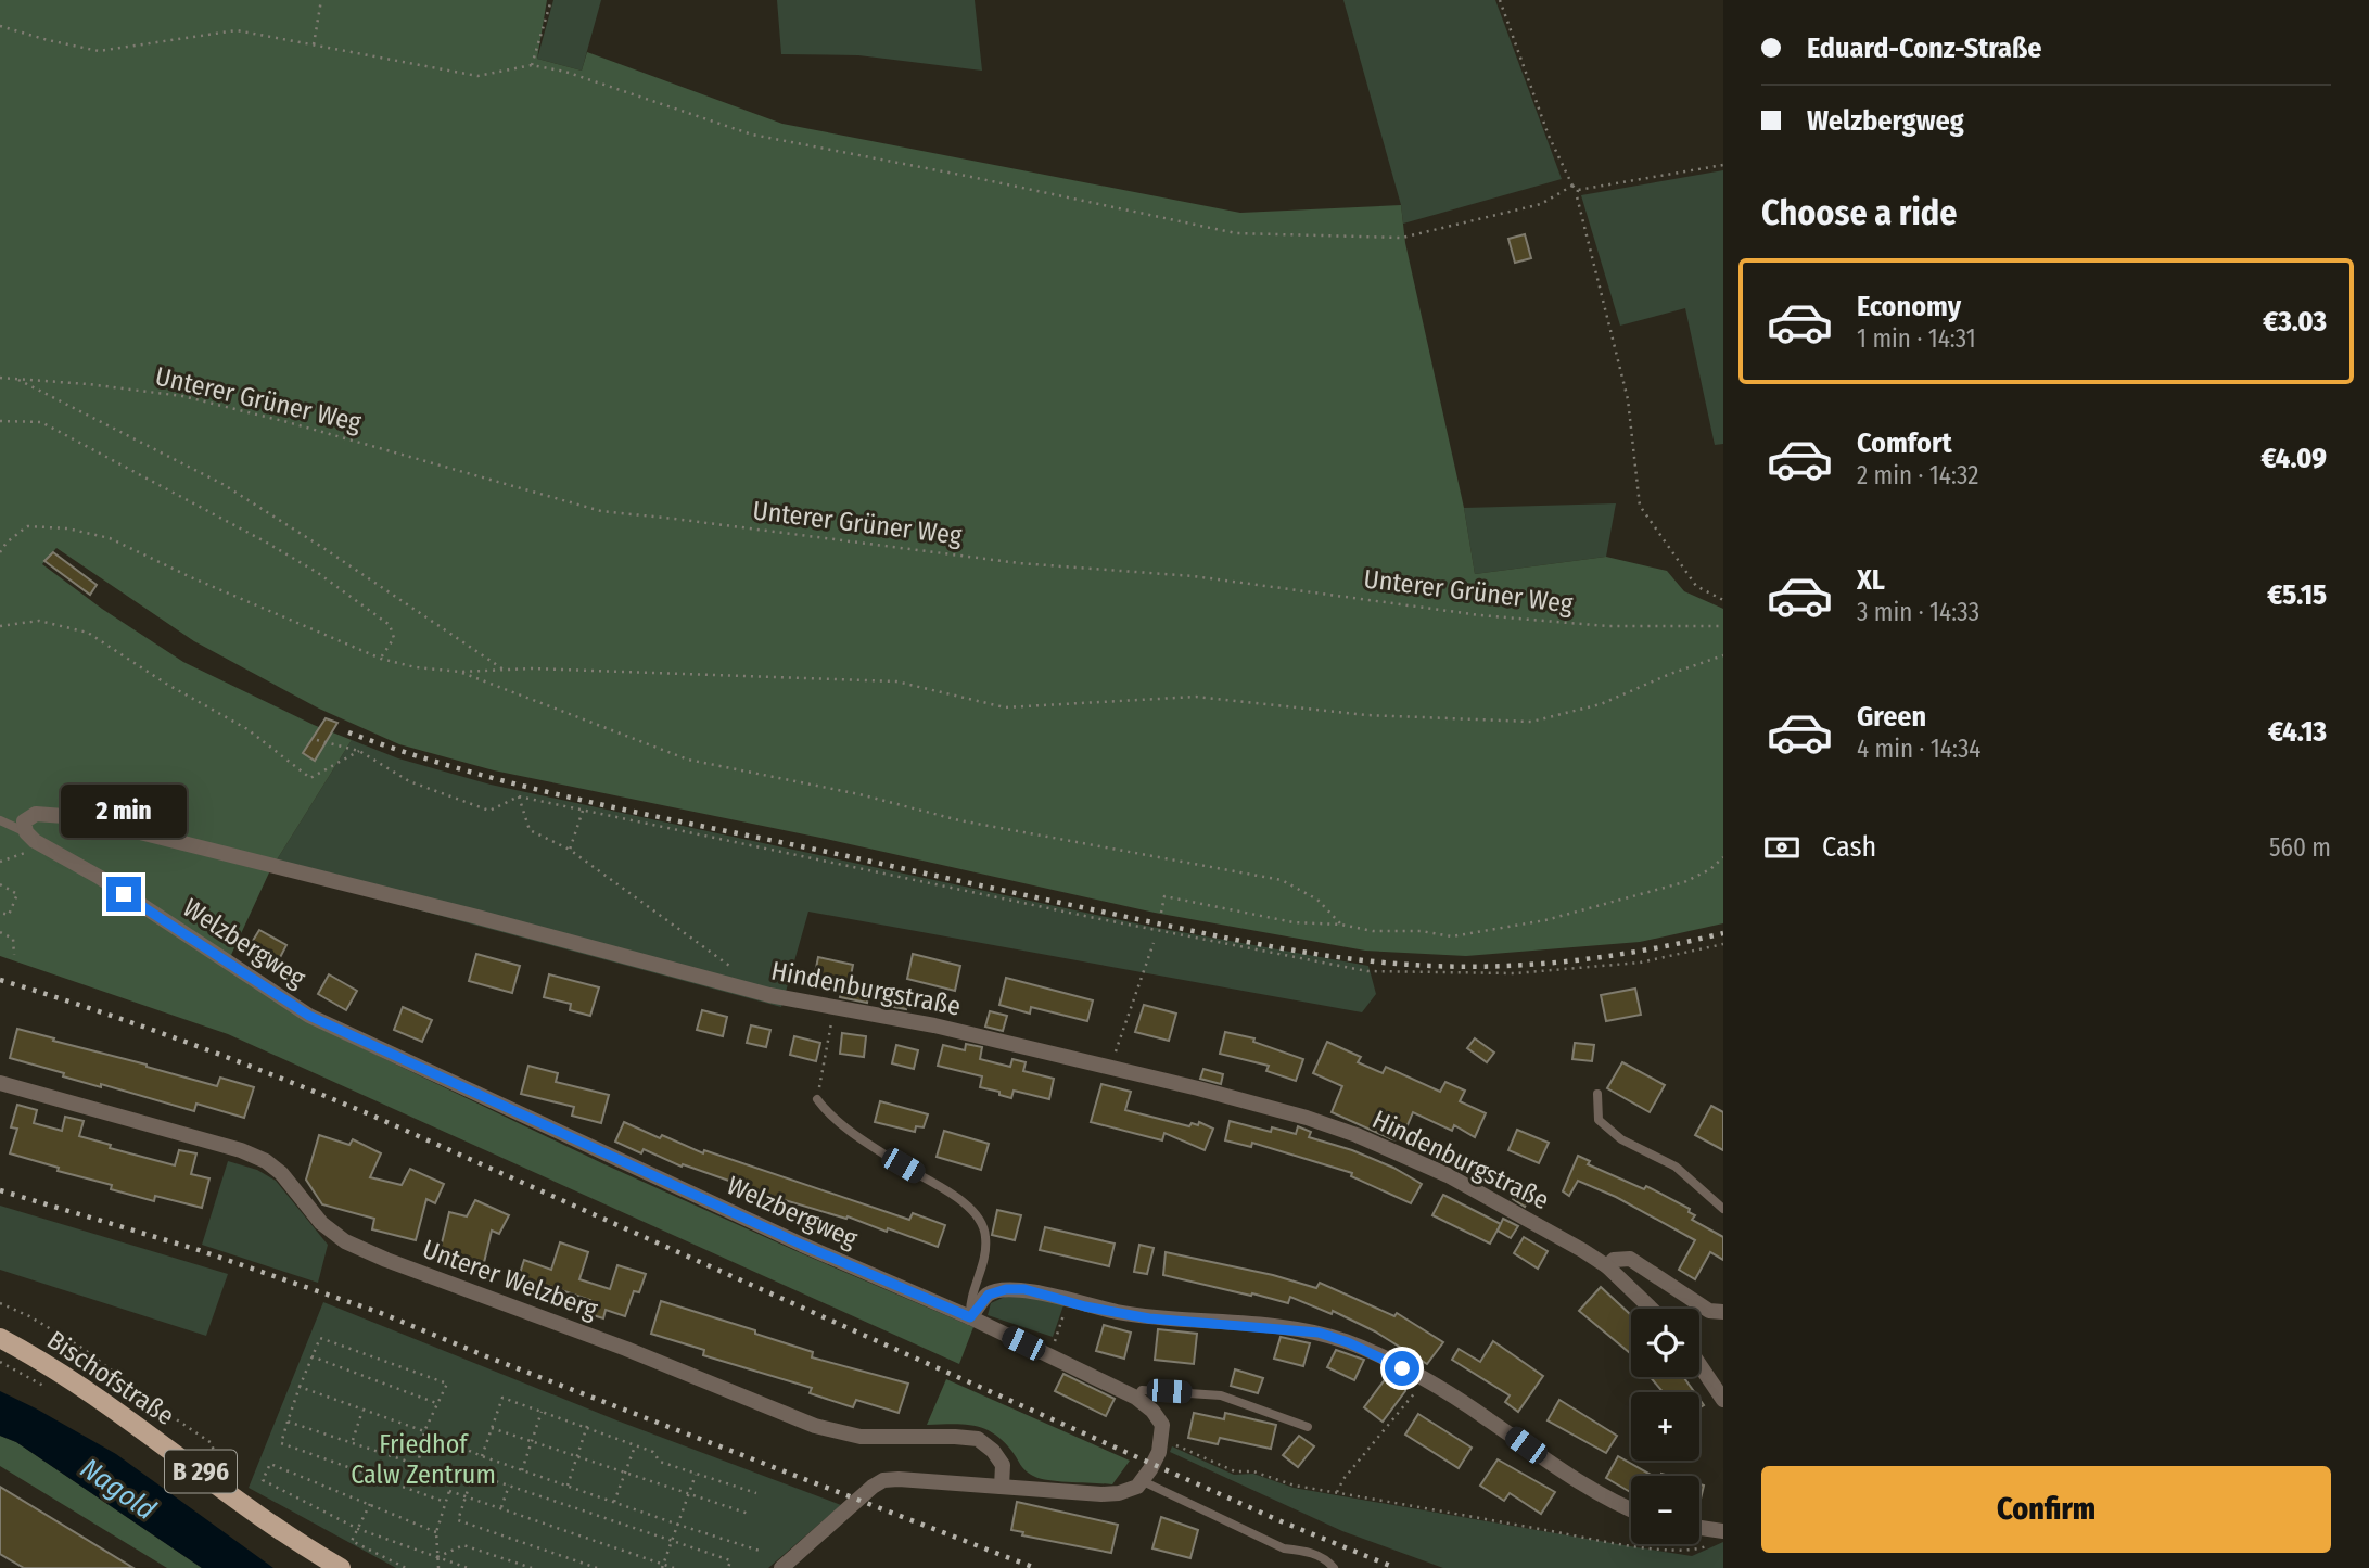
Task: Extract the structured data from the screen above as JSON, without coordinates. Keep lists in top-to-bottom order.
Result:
{
  "streets": {
    "main road": ["Bischofstraße", "B 296"],
    "street": ["Welzbergweg", "Hindenburgstraße", "Unterer Welzberg"],
    "path": ["Unterer Grüner Weg"]
  },
  "crossings": [
    ["Welzbergweg", "Hindenburgstraße"]
  ],
  "water": ["Nagold"],
  "parks": ["Friedhof Calw Zentrum"],
  "page": {
    "banner": ["Eduard-Conz-Straße", "Welzbergweg"],
    "heading": "Choose a ride",
    "list": [
      {
        "name": "Economy",
        "note": "1 min · 14:31",
        "value": "€3.03"
      },
      {
        "name": "Comfort",
        "note": "2 min · 14:32",
        "value": "€4.09"
      },
      {
        "name": "XL",
        "note": "3 min · 14:33",
        "value": "€5.15"
      },
      {
        "name": "Green",
        "note": "4 min · 14:34",
        "value": "€4.13"
      }
    ],
    "bubble": "2 min",
    "pay": ["Cash", "560 m"],
    "map_buttons": ["+", "−"],
    "buttons": "Confirm"
  }
}
